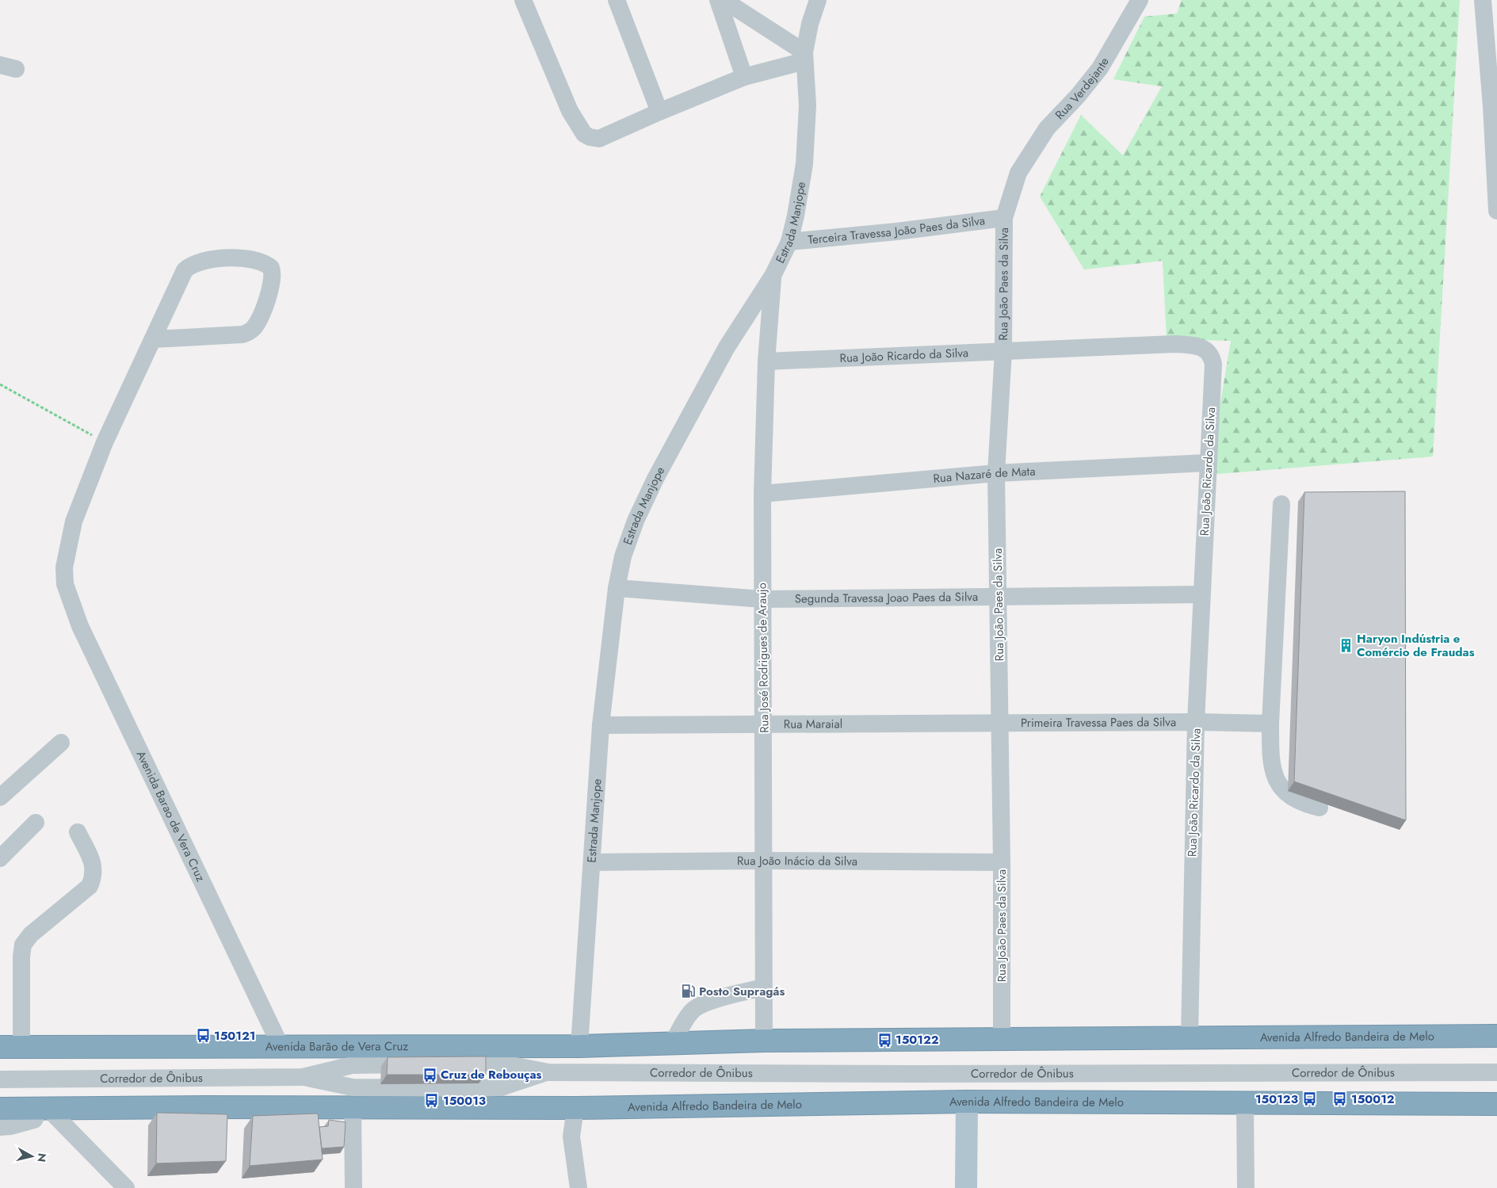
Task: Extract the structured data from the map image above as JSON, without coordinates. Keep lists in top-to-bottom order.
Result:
{
  "streets": {
    "highway": ["Avenida Alfredo Bandeira de Melo", "Avenida Barão de Vera Cruz"],
    "street": [
      "Rua Verdejante",
      "Estrada Manjope",
      "Terceira Travessa João Paes da Silva",
      "Rua João Paes da Silva",
      "Rua João Ricardo da Silva",
      "Rua Nazaré de Mata",
      "Segunda Travessa Joao Paes da Silva",
      "Rua José Rodrigues de Araujo",
      "Rua Maraial",
      "Primeira Travessa Paes da Silva",
      "Avenida Barao de Vera Cruz",
      "Rua João Inácio da Silva",
      "Corredor de Ônibus"
    ]
  },
  "crossings": [
    ["Rua Verdejante", "Rua João Paes da Silva"],
    ["Estrada Manjope", "Terceira Travessa João Paes da Silva"],
    ["Estrada Manjope", "Segunda Travessa Joao Paes da Silva"],
    ["Estrada Manjope", "Rua José Rodrigues de Araujo"],
    ["Estrada Manjope", "Rua Maraial"],
    ["Estrada Manjope", "Rua João Inácio da Silva"],
    ["Estrada Manjope", "Avenida Alfredo Bandeira de Melo"],
    ["Estrada Manjope", "Avenida Barão de Vera Cruz"],
    ["Terceira Travessa João Paes da Silva", "Rua João Paes da Silva"],
    ["Rua João Paes da Silva", "Rua João Ricardo da Silva"],
    ["Rua João Paes da Silva", "Rua Nazaré de Mata"],
    ["Rua João Paes da Silva", "Segunda Travessa Joao Paes da Silva"],
    ["Rua João Paes da Silva", "Rua Maraial"],
    ["Rua João Paes da Silva", "Primeira Travessa Paes da Silva"],
    ["Rua João Paes da Silva", "Rua João Inácio da Silva"],
    ["Rua João Paes da Silva", "Avenida Alfredo Bandeira de Melo"],
    ["Rua João Ricardo da Silva", "Rua Nazaré de Mata"],
    ["Rua João Ricardo da Silva", "Segunda Travessa Joao Paes da Silva"],
    ["Rua João Ricardo da Silva", "Rua José Rodrigues de Araujo"],
    ["Rua João Ricardo da Silva", "Primeira Travessa Paes da Silva"],
    ["Rua João Ricardo da Silva", "Avenida Alfredo Bandeira de Melo"],
    ["Rua Nazaré de Mata", "Rua José Rodrigues de Araujo"],
    ["Segunda Travessa Joao Paes da Silva", "Rua José Rodrigues de Araujo"],
    ["Rua José Rodrigues de Araujo", "Rua Maraial"],
    ["Rua José Rodrigues de Araujo", "Rua João Inácio da Silva"],
    ["Rua José Rodrigues de Araujo", "Avenida Alfredo Bandeira de Melo"],
    ["Rua Maraial", "Primeira Travessa Paes da Silva"],
    ["Avenida Barao de Vera Cruz", "Avenida Barão de Vera Cruz"],
    ["Avenida Alfredo Bandeira de Melo", "Avenida Barão de Vera Cruz"]
  ],
  "places": {
    "building": ["Haryon Indústria e Comércio de Fraudas"],
    "fuel station": ["Posto Supragás"],
    "bus stop": [
      "150121",
      "150122",
      "Cruz de Rebouças",
      "150123",
      "150012",
      "150013"
    ]
  },
  "north": "right"
}
